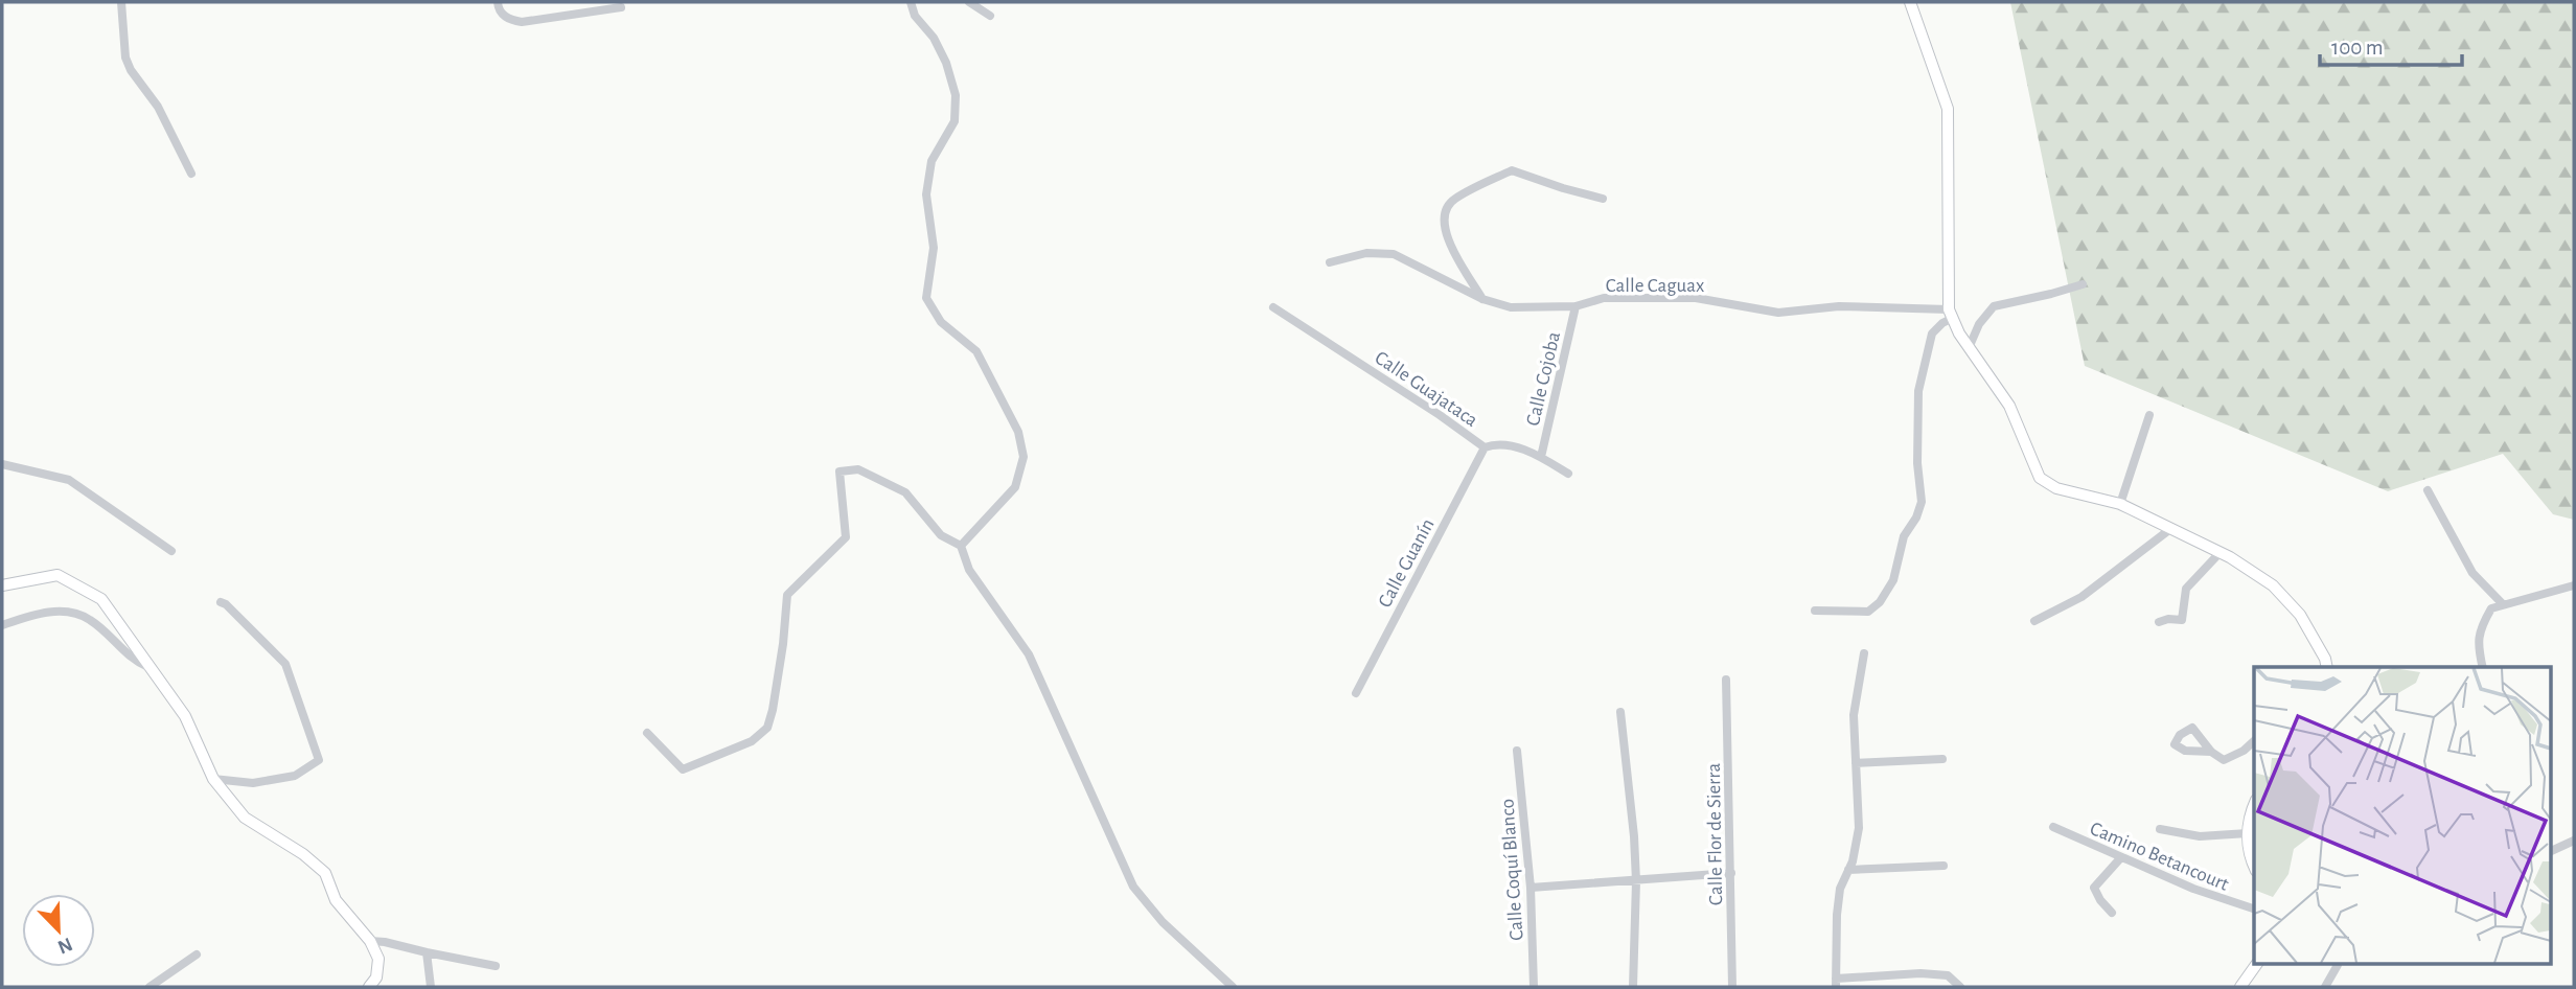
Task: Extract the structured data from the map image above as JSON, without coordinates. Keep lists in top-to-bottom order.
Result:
{
  "streets": {
    "street": [
      "Calle Caguax",
      "Calle Cojoba",
      "Calle Guajataca",
      "Calle Guanín",
      "Calle Flor de Sierra",
      "Camino Betancourt",
      "Calle Coquí Blanco"
    ]
  },
  "crossings": [
    ["Calle Caguax", "Calle Cojoba"],
    ["Calle Cojoba", "Calle Guajataca"],
    ["Calle Guajataca", "Calle Guanín"]
  ],
  "scale_bar": "100 m",
  "north": "bottom right"
}
